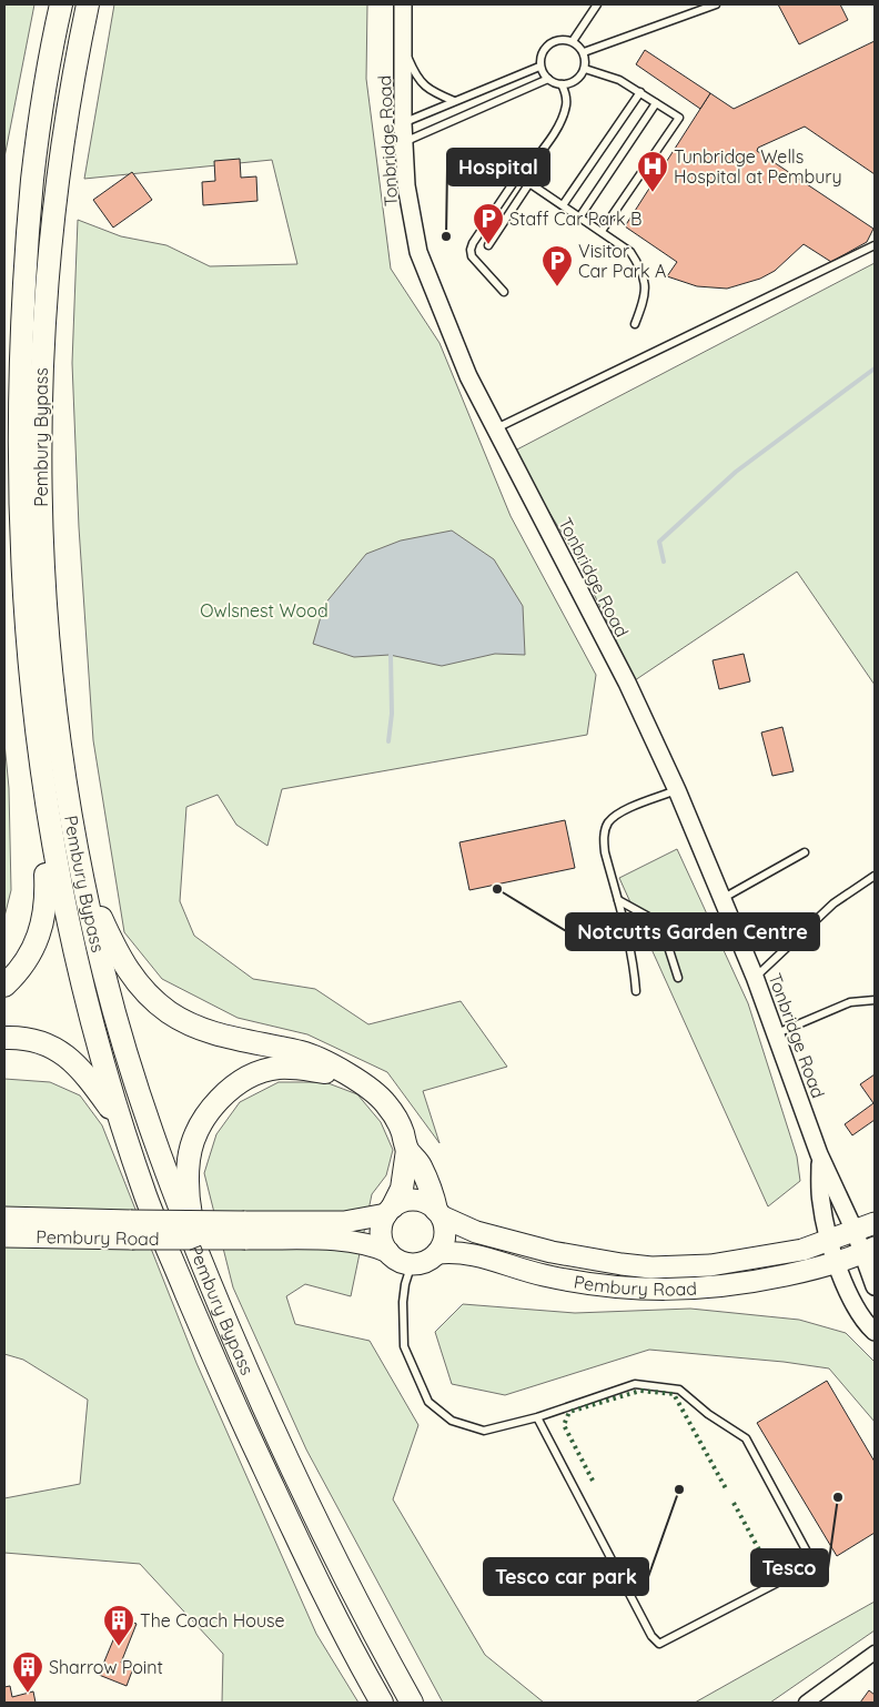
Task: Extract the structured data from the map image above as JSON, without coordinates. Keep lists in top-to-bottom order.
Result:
{
  "streets": {
    "highway": ["Pembury Bypass"],
    "main road": ["Pembury Road"],
    "street": ["Tonbridge Road"]
  },
  "crossings": [
    ["Tonbridge Road", "Pembury Road"]
  ],
  "parks": ["Owlsnest Wood"],
  "places": {
    "hospital": ["Tunbridge Wells Hospital at Pembury"],
    "other": [
      "Hospital",
      "Notcutts Garden Centre",
      "Tesco car park",
      "Tesco"
    ],
    "parking": ["Staff Car Park B", "Visitor Car Park A"],
    "building": ["The Coach House", "Sharrow Point"]
  }
}
